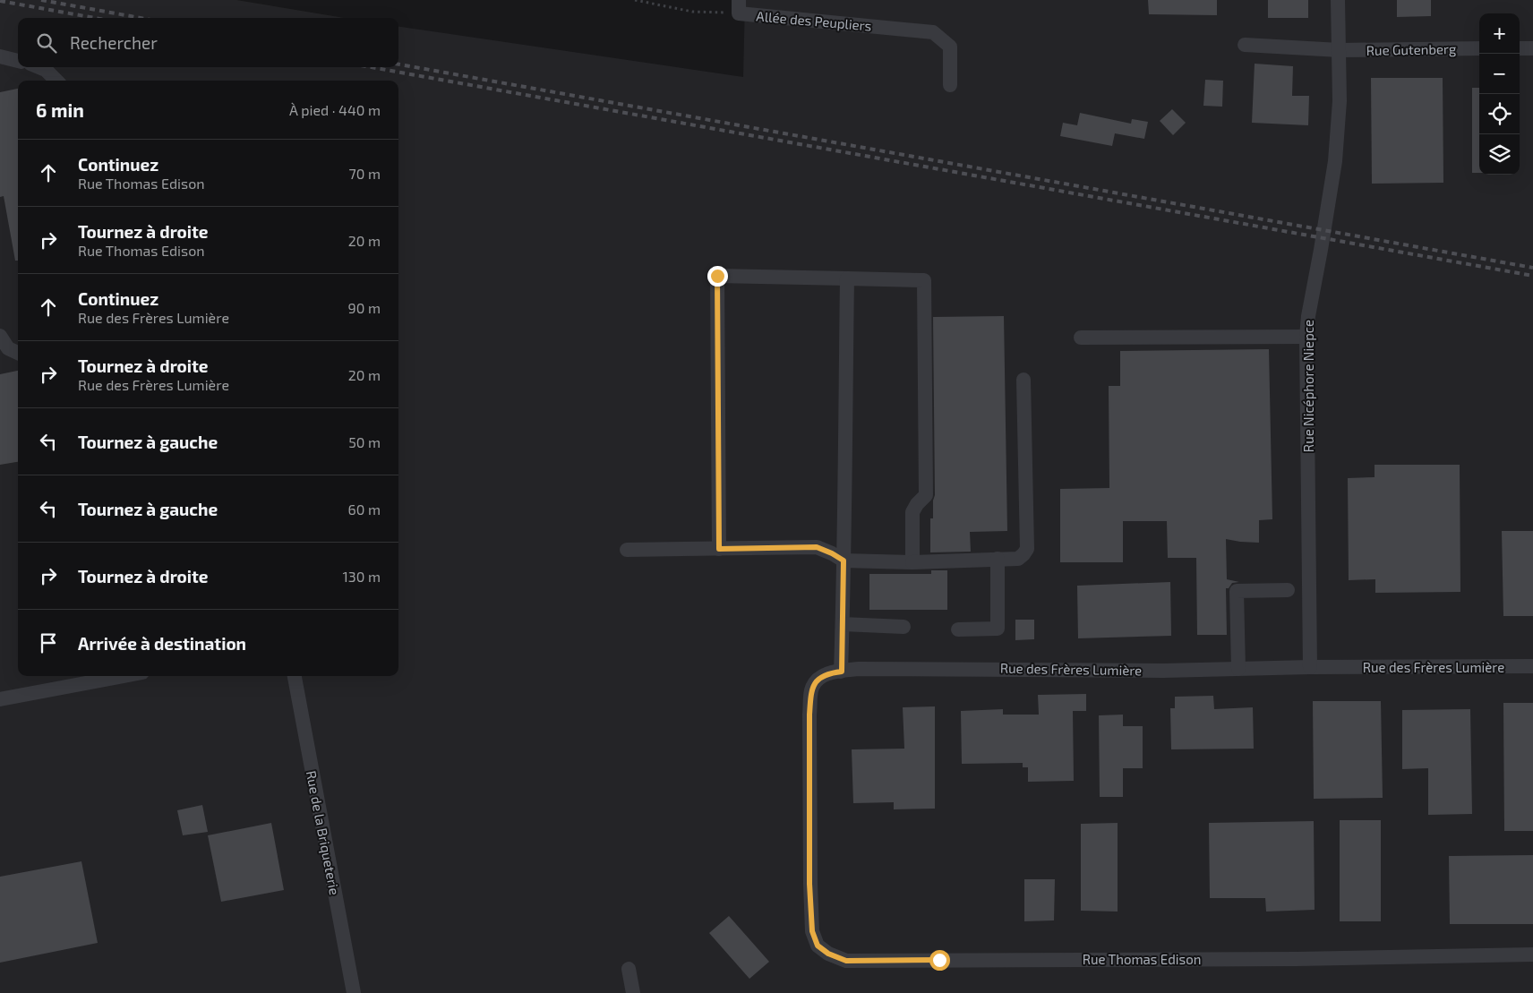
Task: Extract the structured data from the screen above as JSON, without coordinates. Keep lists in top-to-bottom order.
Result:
{
  "streets": {
    "street": [
      "Allée des Peupliers",
      "Rue Gutenberg",
      "Rue Nicéphore Niepce",
      "Rue des Frères Lumière",
      "Rue de la Briqueterie",
      "Rue Thomas Edison"
    ]
  },
  "crossings": [
    ["Rue Gutenberg", "Rue Nicéphore Niepce"],
    ["Rue Nicéphore Niepce", "Rue des Frères Lumière"],
    ["Rue des Frères Lumière", "Rue Thomas Edison"]
  ],
  "page": {
    "map_buttons": ["+", "−"],
    "search": "Rechercher",
    "heading": ["6 min", "À pied · 440 m"],
    "list": [
      ["Continuez", "Rue Thomas Edison", "70 m"],
      ["Tournez à droite", "Rue Thomas Edison", "20 m"],
      ["Continuez", "Rue des Frères Lumière", "90 m"],
      ["Tournez à droite", "Rue des Frères Lumière", "20 m"],
      ["Tournez à gauche", "50 m"],
      ["Tournez à gauche", "60 m"],
      ["Tournez à droite", "130 m"],
      "Arrivée à destination"
    ]
  }
}
